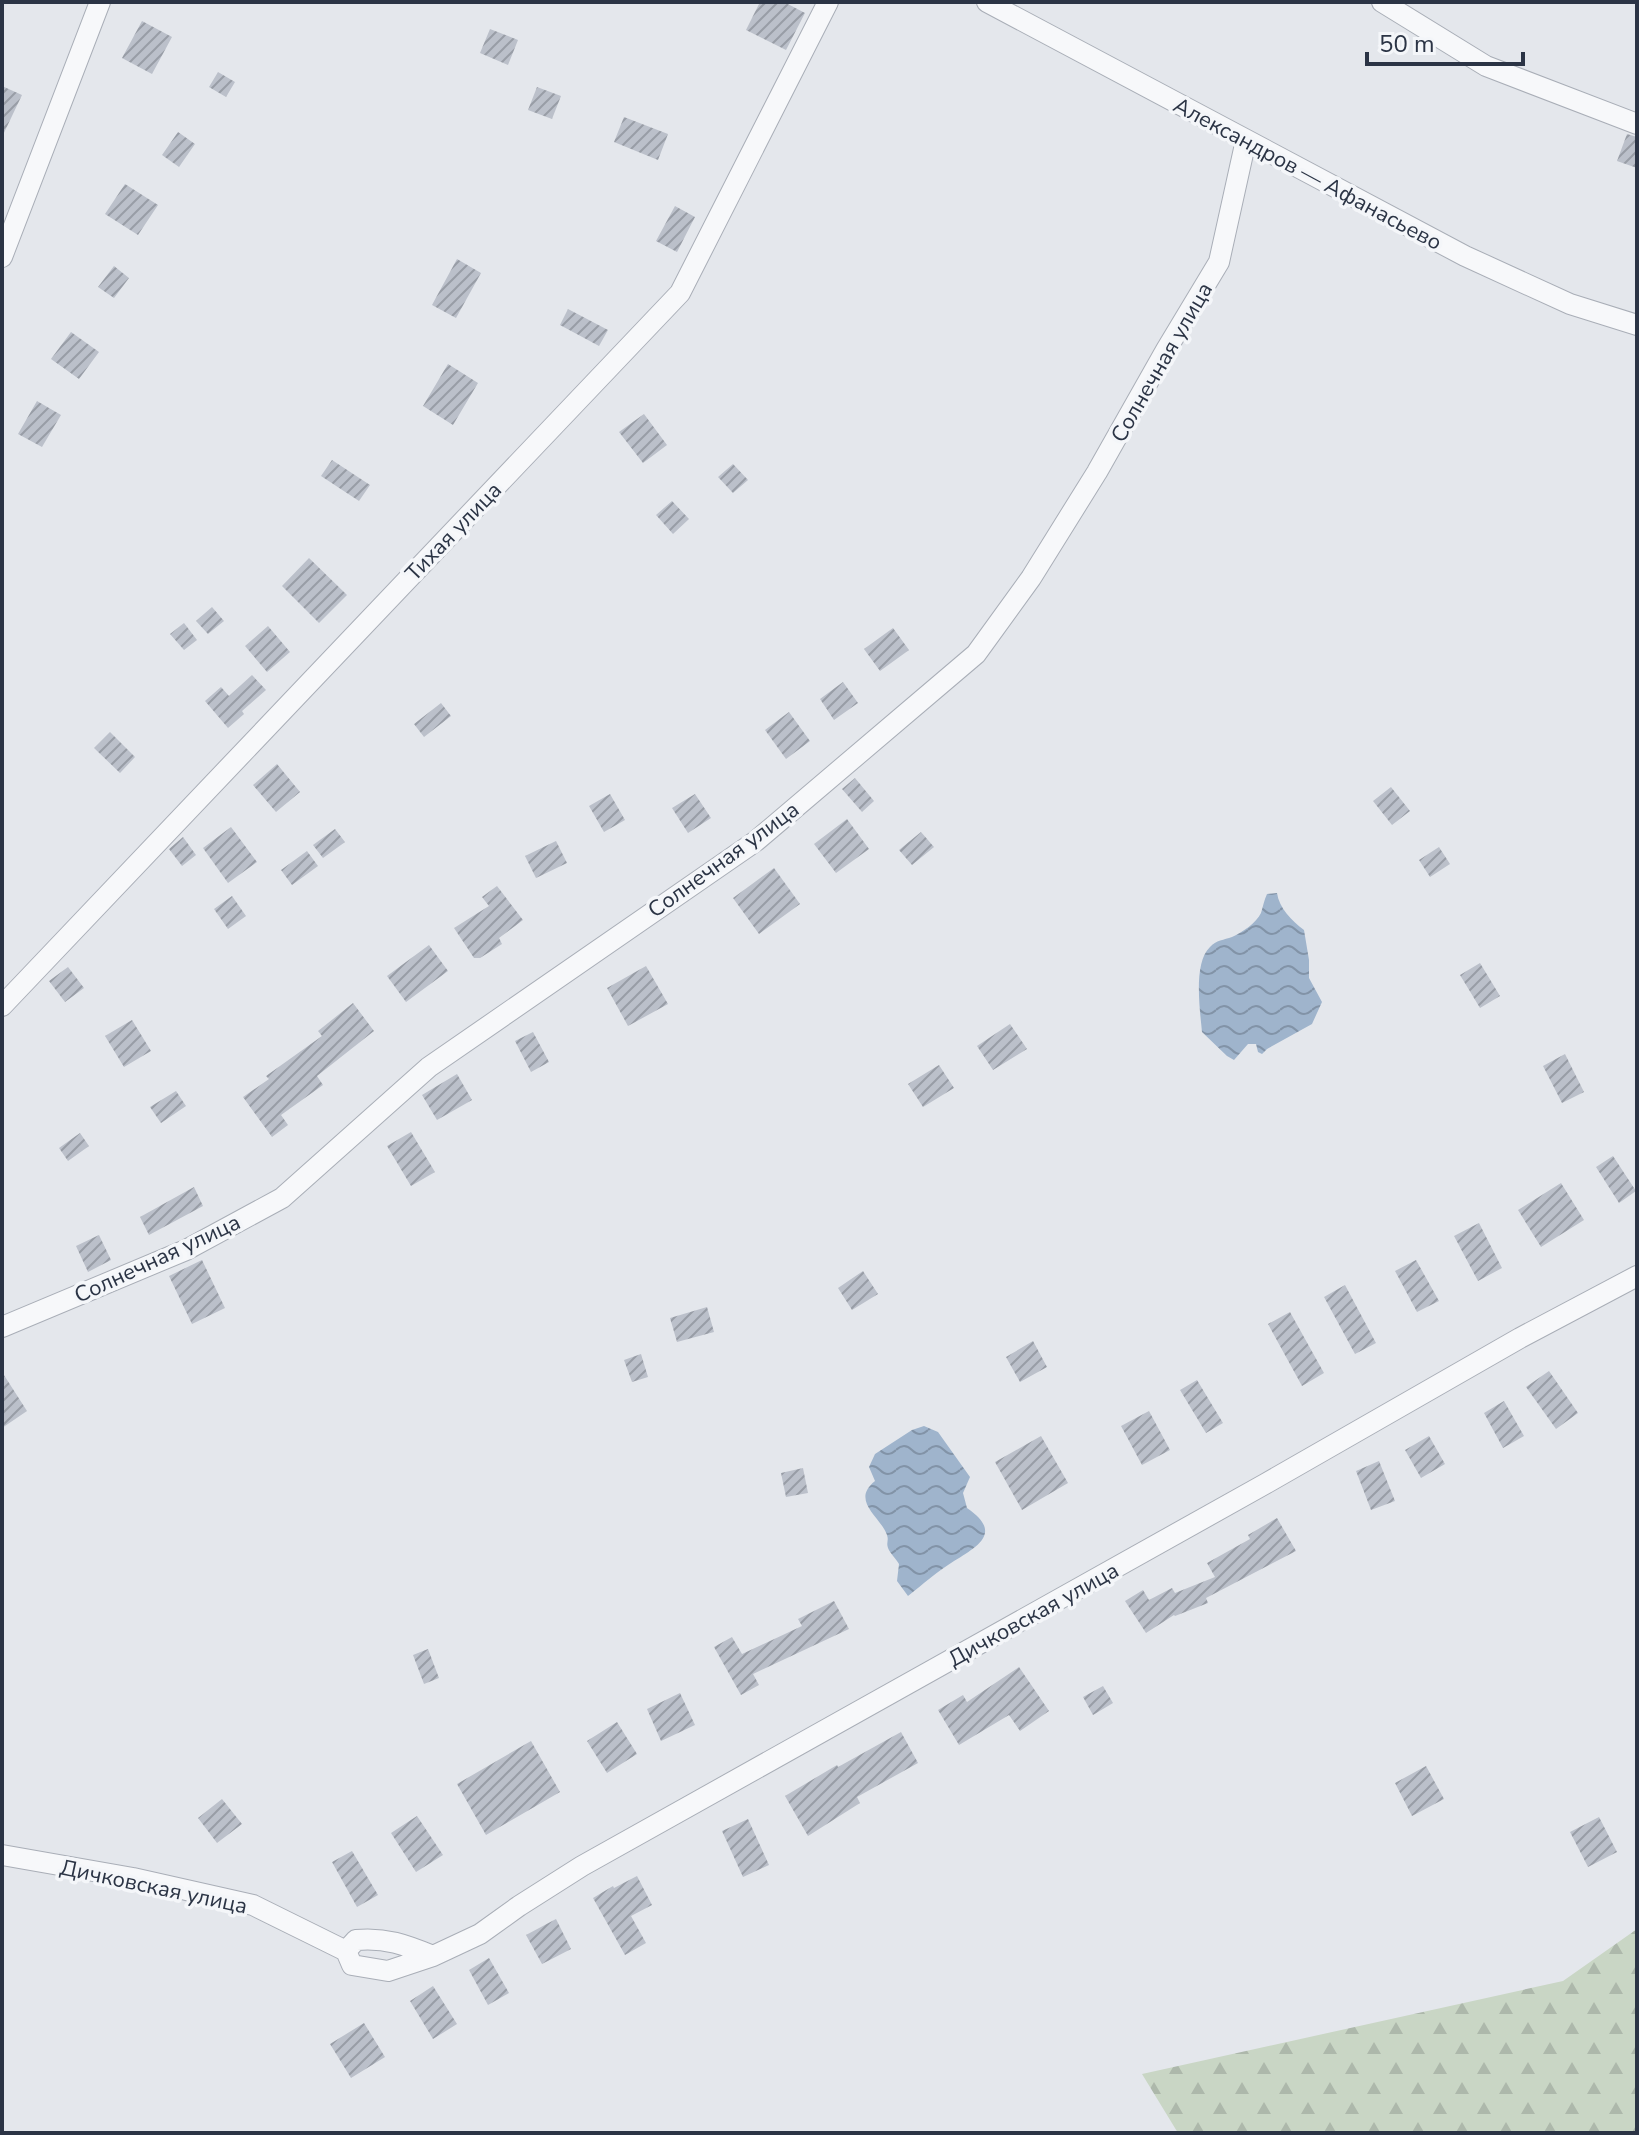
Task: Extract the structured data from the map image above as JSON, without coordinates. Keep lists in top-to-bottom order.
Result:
{
  "streets": {
    "street": [
      "Александров — Афанасьево",
      "Солнечная улица",
      "Тихая улица",
      "Дичковская улица"
    ]
  },
  "crossings": [
    ["Александров — Афанасьево", "Солнечная улица"]
  ],
  "scale_bar": "50 m"
}
